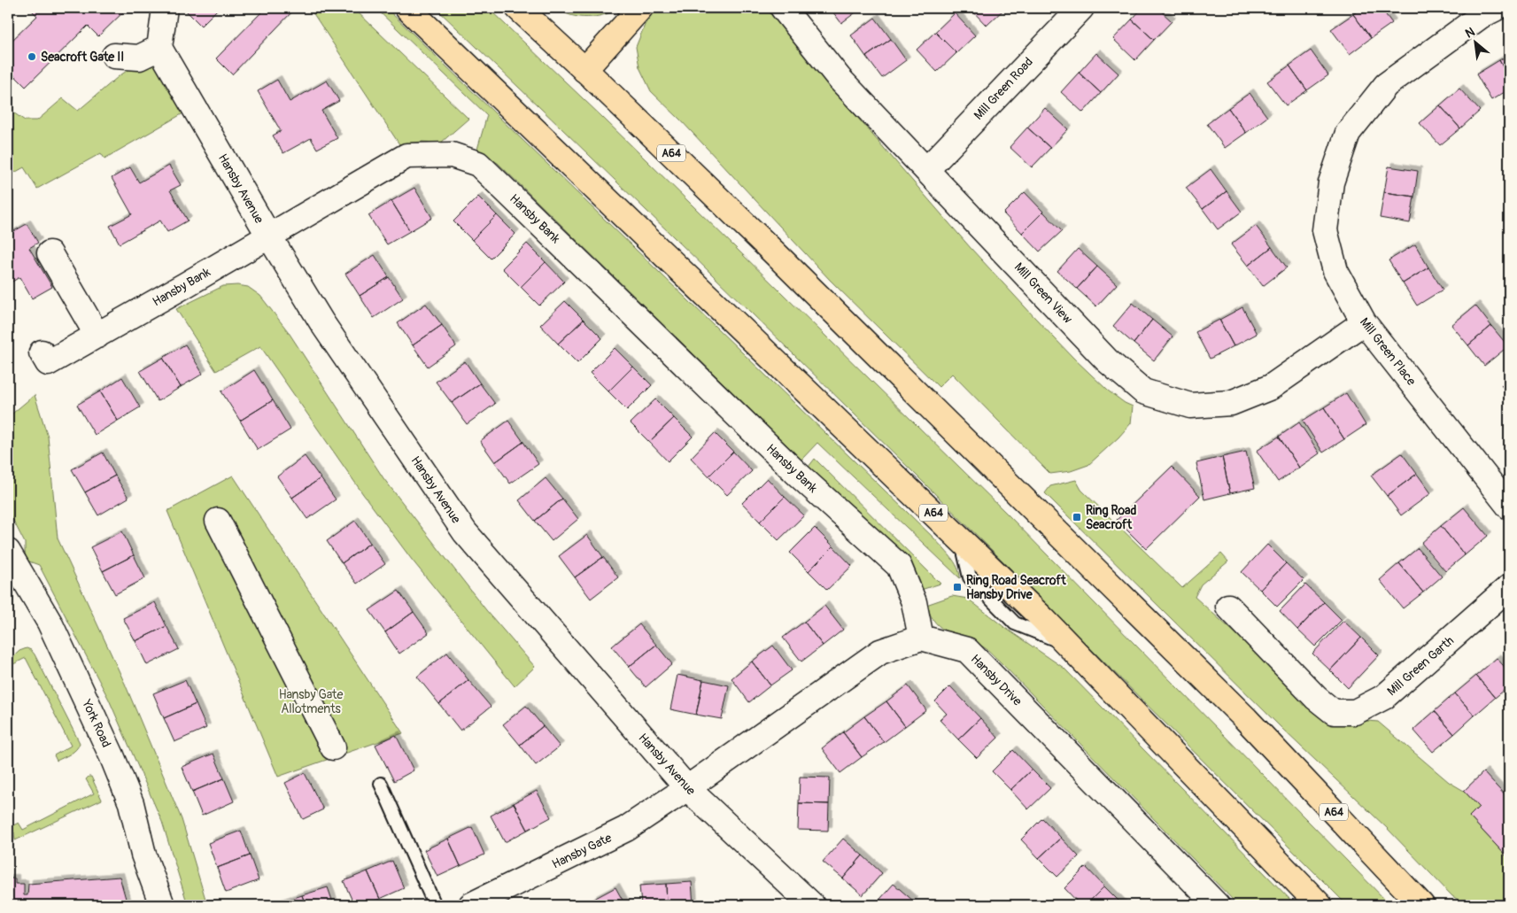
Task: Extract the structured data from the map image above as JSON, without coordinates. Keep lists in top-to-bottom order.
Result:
{
  "streets": {
    "highway": ["A64"],
    "street": [
      "Mill Green Road",
      "Hansby Avenue",
      "Hansby Bank",
      "Mill Green View",
      "Mill Green Place",
      "Mill Green Garth",
      "Hansby Drive",
      "York Road",
      "Hansby Gate"
    ]
  },
  "crossings": [
    ["Mill Green Road", "Mill Green View"],
    ["Hansby Avenue", "Hansby Bank"],
    ["Hansby Avenue", "Hansby Gate"],
    ["Hansby Bank", "Hansby Drive"],
    ["Mill Green View", "Mill Green Place"]
  ],
  "parks": ["Hansby Gate Allotments"],
  "places": {
    "other": ["Seacroft Gate II"],
    "transit": ["Ring Road Seacroft", "Ring Road Seacroft Hansby Drive"]
  },
  "north": "top left"
}
